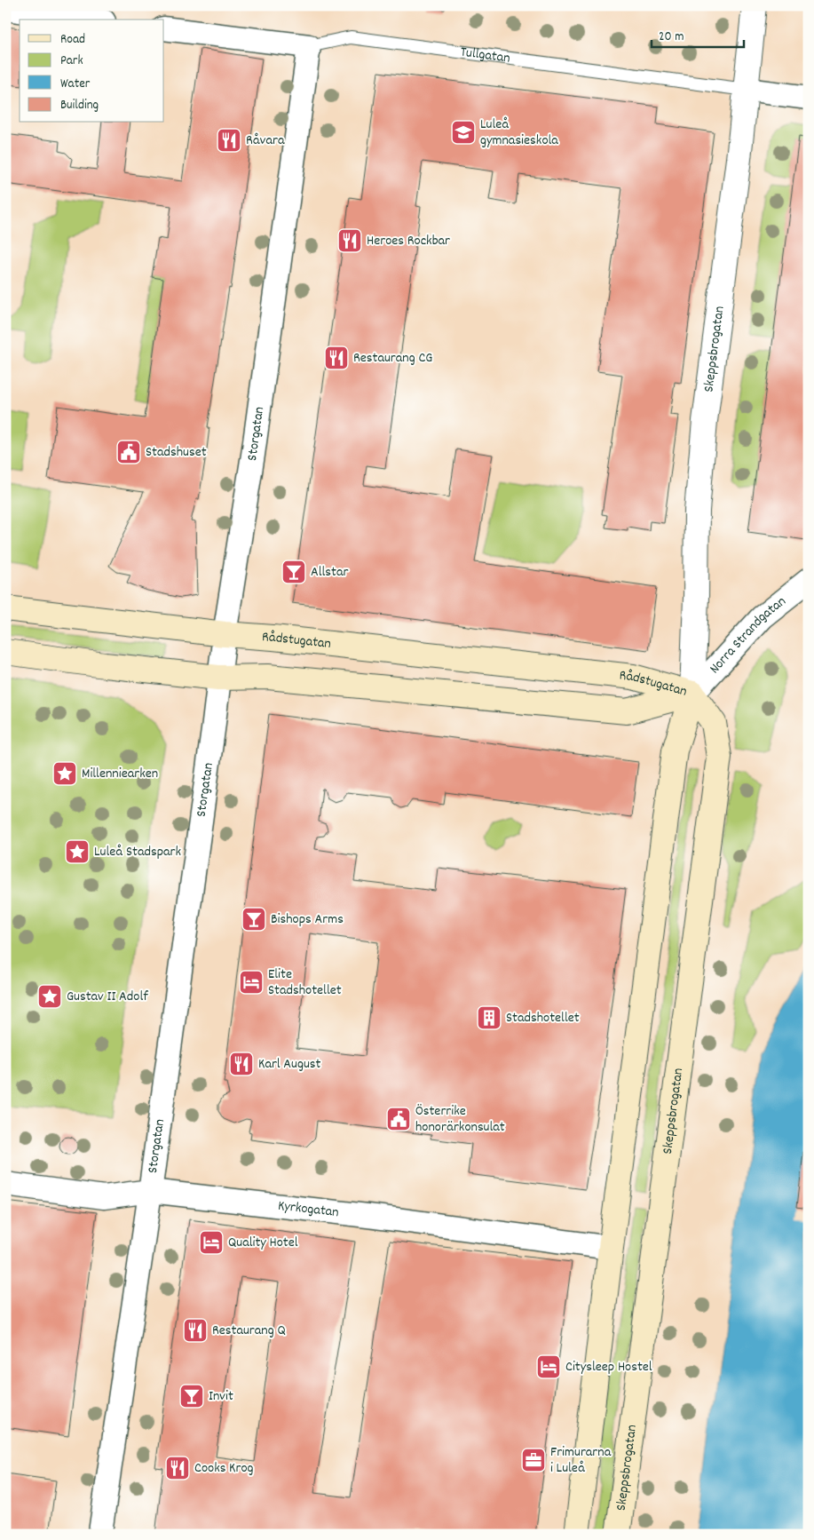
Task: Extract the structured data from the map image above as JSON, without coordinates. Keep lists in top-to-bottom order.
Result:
{
  "streets": {
    "main road": ["Skeppsbrogatan", "Rådstugatan"],
    "street": [
      "Tullgatan",
      "Storgatan",
      "Norra Strandgatan",
      "Kyrkogatan"
    ]
  },
  "crossings": [
    ["Tullgatan", "Skeppsbrogatan"],
    ["Tullgatan", "Storgatan"],
    ["Skeppsbrogatan", "Norra Strandgatan"],
    ["Skeppsbrogatan", "Rådstugatan"],
    ["Skeppsbrogatan", "Kyrkogatan"],
    ["Storgatan", "Rådstugatan"],
    ["Storgatan", "Kyrkogatan"],
    ["Norra Strandgatan", "Rådstugatan"]
  ],
  "places": {
    "school or university": ["Luleå gymnasieskola"],
    "restaurant": [
      "Råvara",
      "Heroes Rockbar",
      "Restaurang CG",
      "Karl August",
      "Restaurang Q",
      "Cooks Krog"
    ],
    "public building": ["Stadshuset", "Österrike honorärkonsulat"],
    "bar": ["Allstar", "Bishops Arms", "Invit"],
    "place": ["Millenniearken", "Luleå Stadspark", "Gustav II Adolf"],
    "hotel": ["Elite Stadshotellet", "Quality Hotel", "Citysleep Hostel"],
    "building": ["Stadshotellet"],
    "office": ["Frimurarna i Luleå"]
  },
  "legend": [
    "Road",
    "Park",
    "Water",
    "Building"
  ],
  "scale_bar": "20 m"
}
